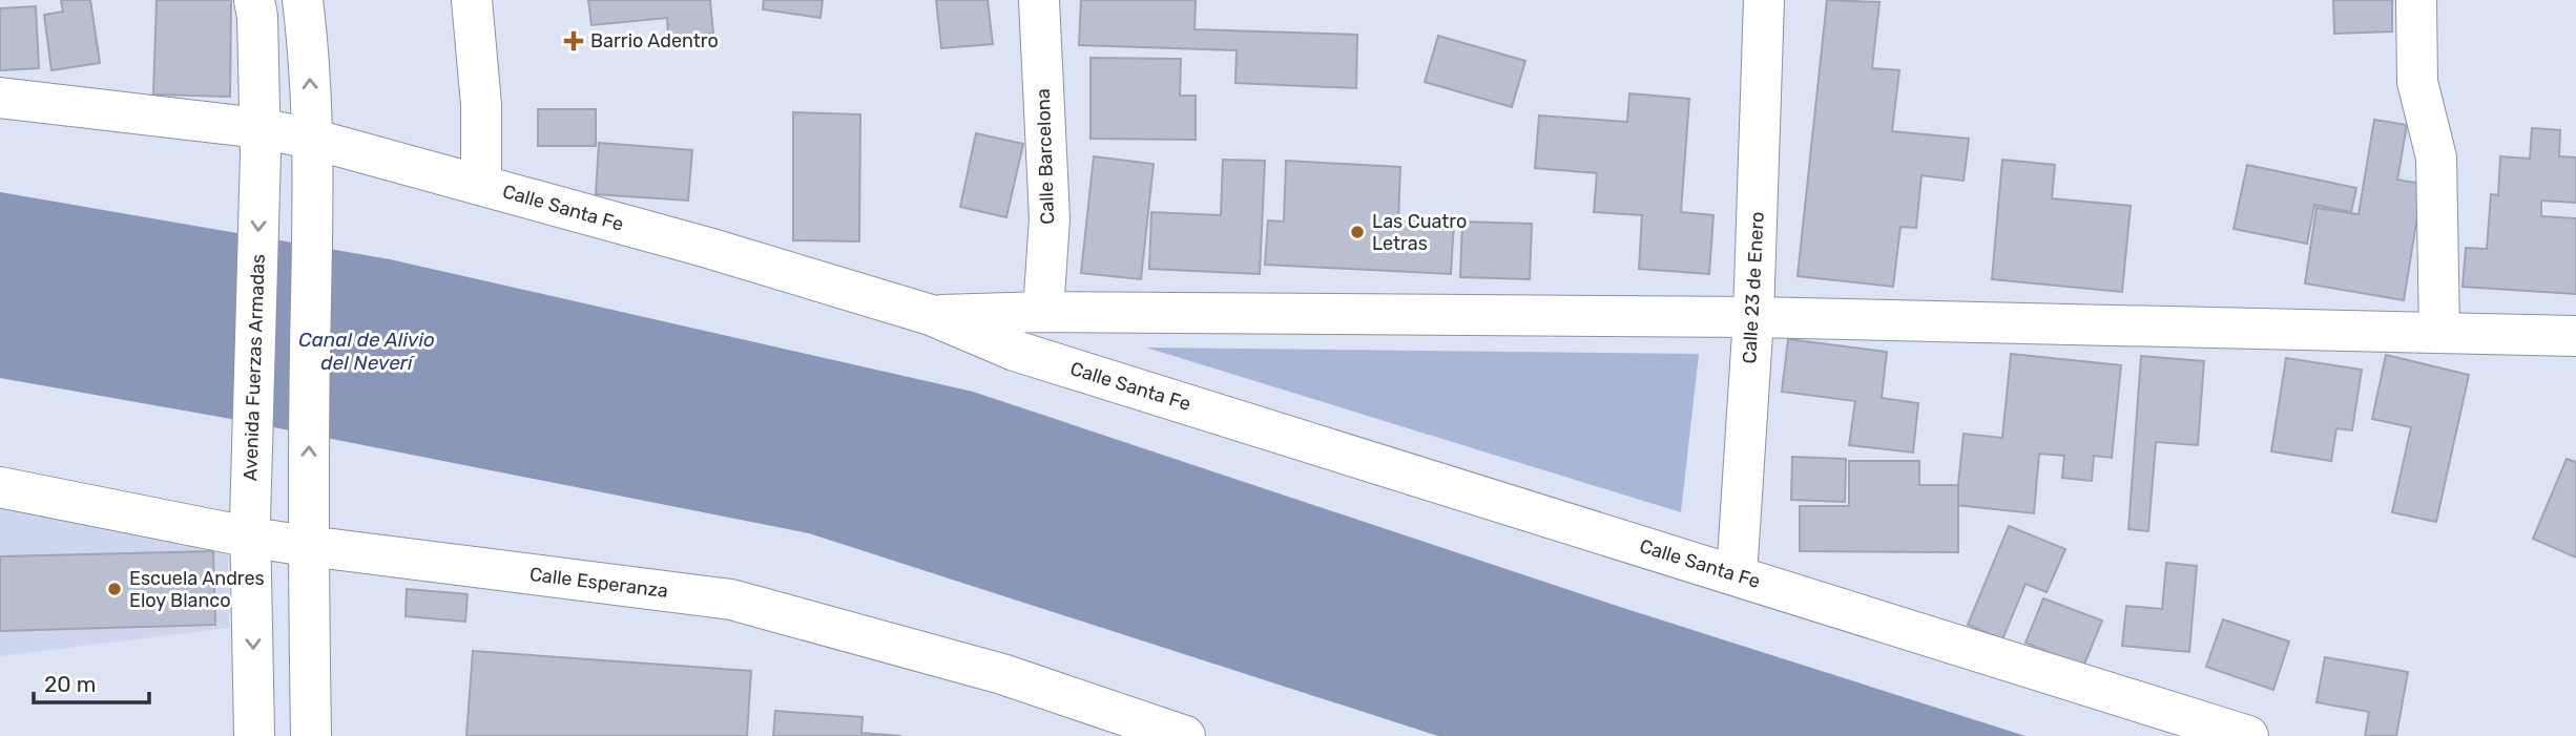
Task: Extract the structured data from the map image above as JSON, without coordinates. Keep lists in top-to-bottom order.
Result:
{
  "streets": {
    "street": [
      "Calle Barcelona",
      "Calle Santa Fe",
      "Calle 23 de Enero",
      "Avenida Fuerzas Armadas",
      "Calle Esperanza"
    ]
  },
  "crossings": [
    ["Calle Santa Fe", "Calle 23 de Enero"],
    ["Calle Santa Fe", "Avenida Fuerzas Armadas"],
    ["Avenida Fuerzas Armadas", "Calle Esperanza"]
  ],
  "water": ["Canal de Alivio del Neverí"],
  "places": {
    "health": ["Barrio Adentro"],
    "other": ["Las Cuatro Letras", "Escuela Andres Eloy Blanco"]
  },
  "scale_bar": "20 m"
}
